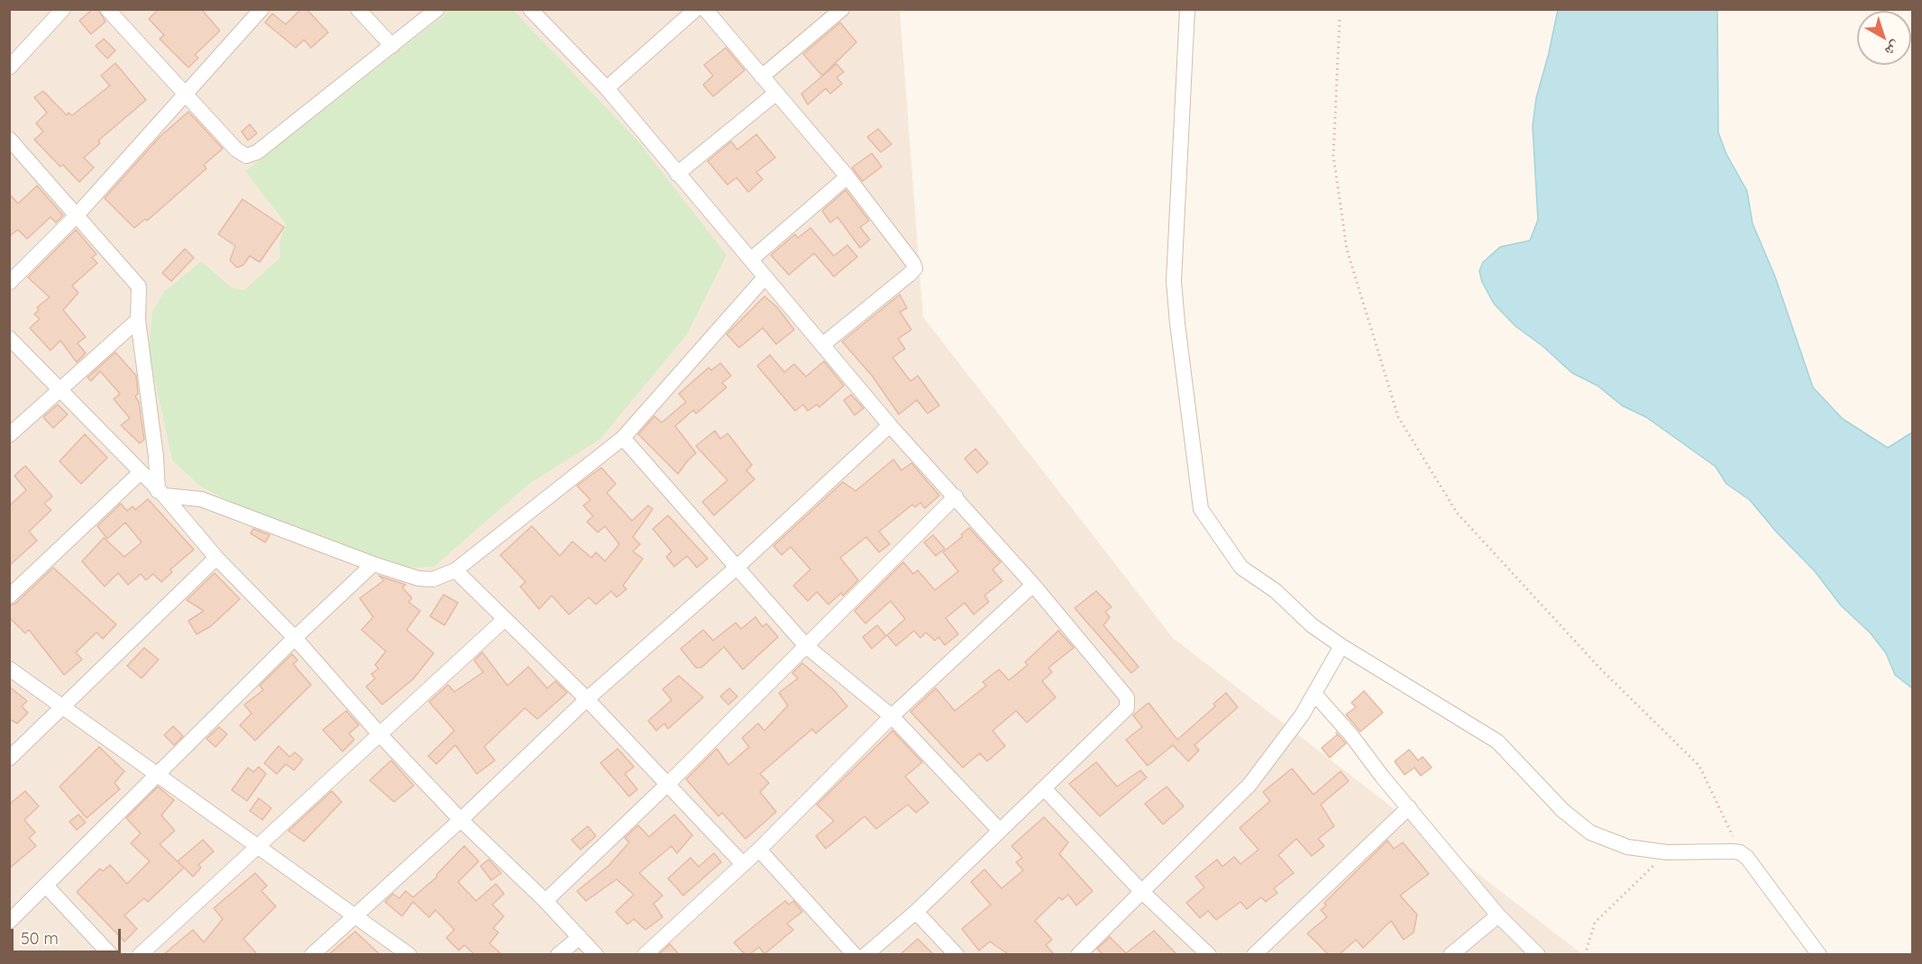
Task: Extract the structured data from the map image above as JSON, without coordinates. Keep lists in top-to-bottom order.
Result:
{
  "scale_bar": "50 m",
  "north": "bottom right"
}
